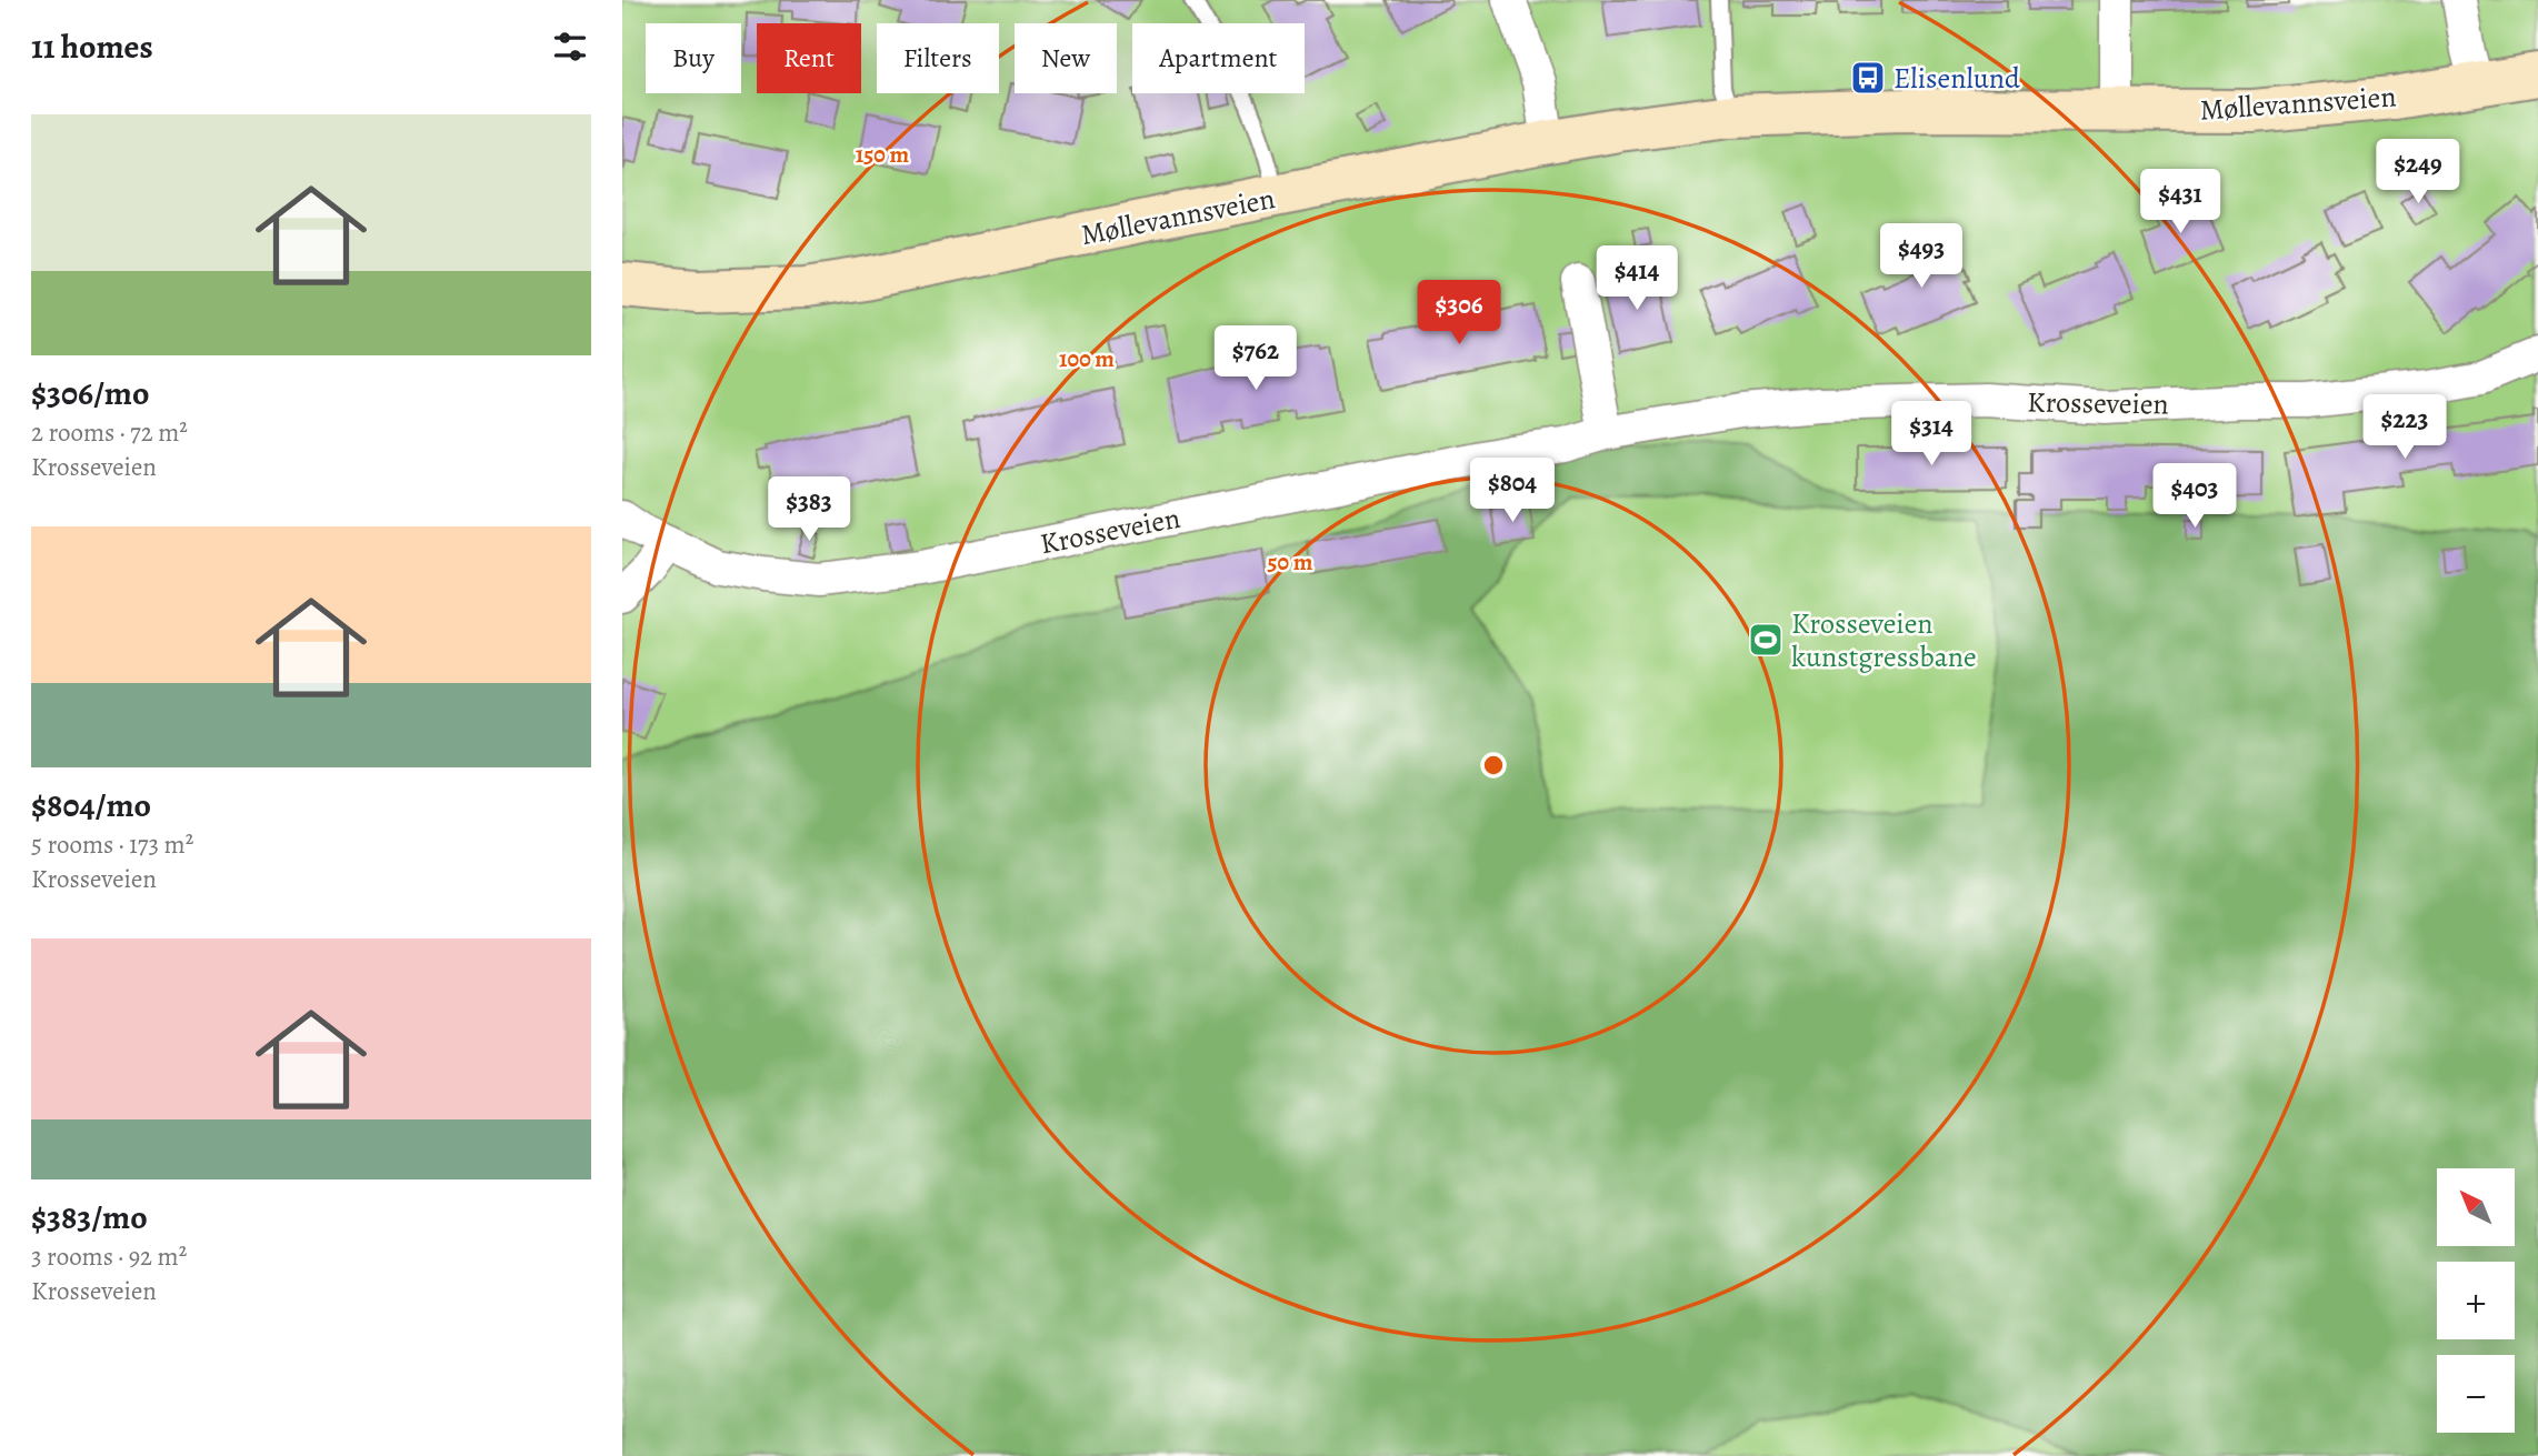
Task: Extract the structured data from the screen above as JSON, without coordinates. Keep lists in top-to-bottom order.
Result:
{
  "streets": {
    "main road": ["Møllevannsveien"],
    "street": ["Krosseveien"]
  },
  "places": {
    "bus stop": ["Elisenlund"],
    "sports": ["Krosseveien kunstgressbane"]
  },
  "north": "top left",
  "page": {
    "heading": "11 homes",
    "chip": [
      "Buy",
      "Rent",
      "Filters",
      "New",
      "Apartment"
    ],
    "list": [
      {
        "name": "$306/mo",
        "note": "2 rooms · 72 m² · Krosseveien"
      },
      {
        "name": "$804/mo",
        "note": "5 rooms · 173 m² · Krosseveien"
      },
      {
        "name": "$383/mo",
        "note": "3 rooms · 92 m² · Krosseveien"
      }
    ],
    "price": [
      "$249",
      "$431",
      "$493",
      "$414",
      "$306",
      "$762",
      "$223",
      "$314",
      "$804",
      "$403",
      "$383"
    ],
    "map_buttons": ["+", "−"]
  },
  "rings": ["150 m", "100 m", "50 m"]
}
